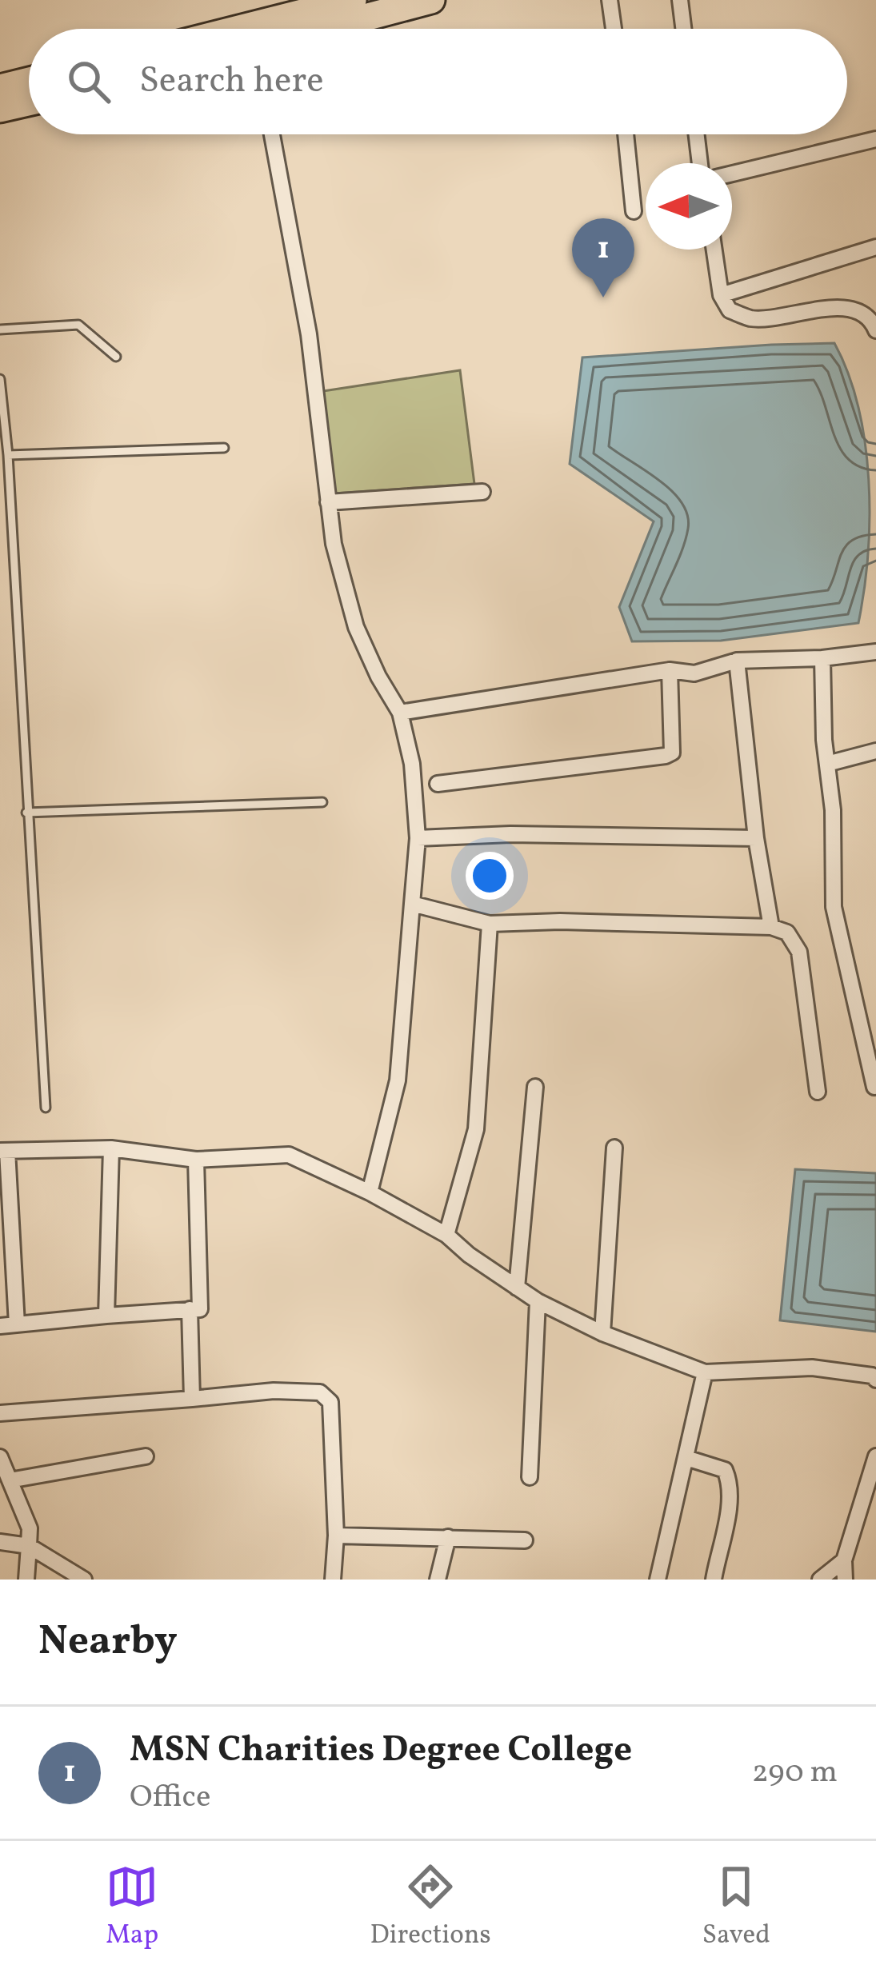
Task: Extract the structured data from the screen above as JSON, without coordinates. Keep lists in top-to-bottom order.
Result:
{
  "north": "left",
  "page": {
    "search": "Search here",
    "pins": "1",
    "heading": "Nearby",
    "list": [
      {
        "mark": "1",
        "name": "MSN Charities Degree College",
        "note": "Office",
        "value": "290 m"
      }
    ],
    "nav": ["Map", "Directions", "Saved"]
  }
}
